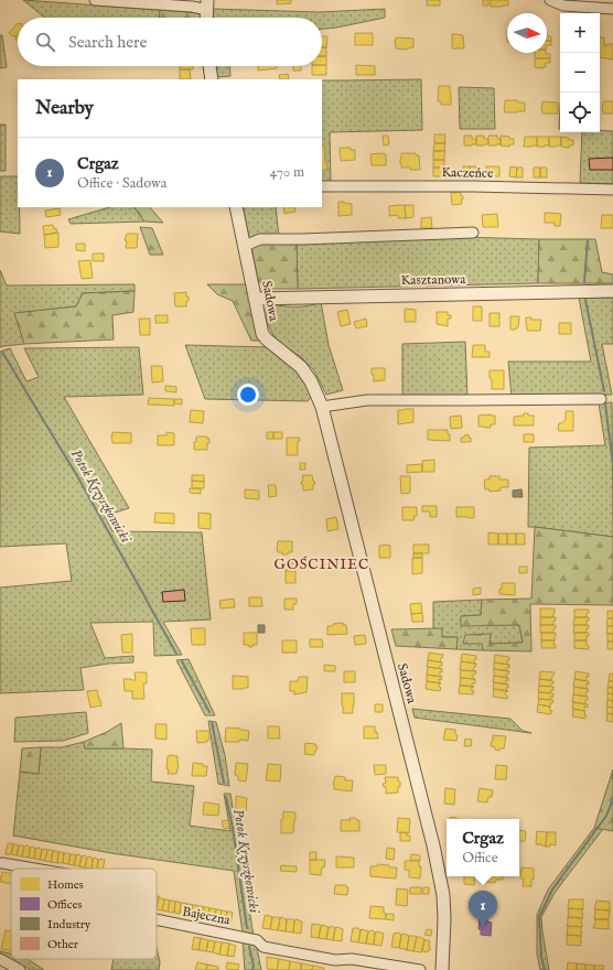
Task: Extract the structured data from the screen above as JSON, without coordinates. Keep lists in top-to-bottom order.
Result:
{
  "streets": {
    "street": [
      "Kaczeńce",
      "Kasztanowa",
      "Sadowa",
      "Bajeczna"
    ]
  },
  "crossings": [
    ["Kasztanowa", "Sadowa"]
  ],
  "districts": ["GOŚCINIEC"],
  "water": ["Potok Krzyszkowicki"],
  "legend": [
    "Homes",
    "Offices",
    "Industry",
    "Other"
  ],
  "north": "right",
  "page": {
    "map_buttons": ["+", "−"],
    "search": "Search here",
    "heading": "Nearby",
    "list": [
      {
        "mark": "1",
        "name": "Crgaz",
        "note": "Office · Sadowa",
        "value": "470 m"
      }
    ],
    "popup": ["Crgaz", "Office"],
    "pins": "1"
  }
}
